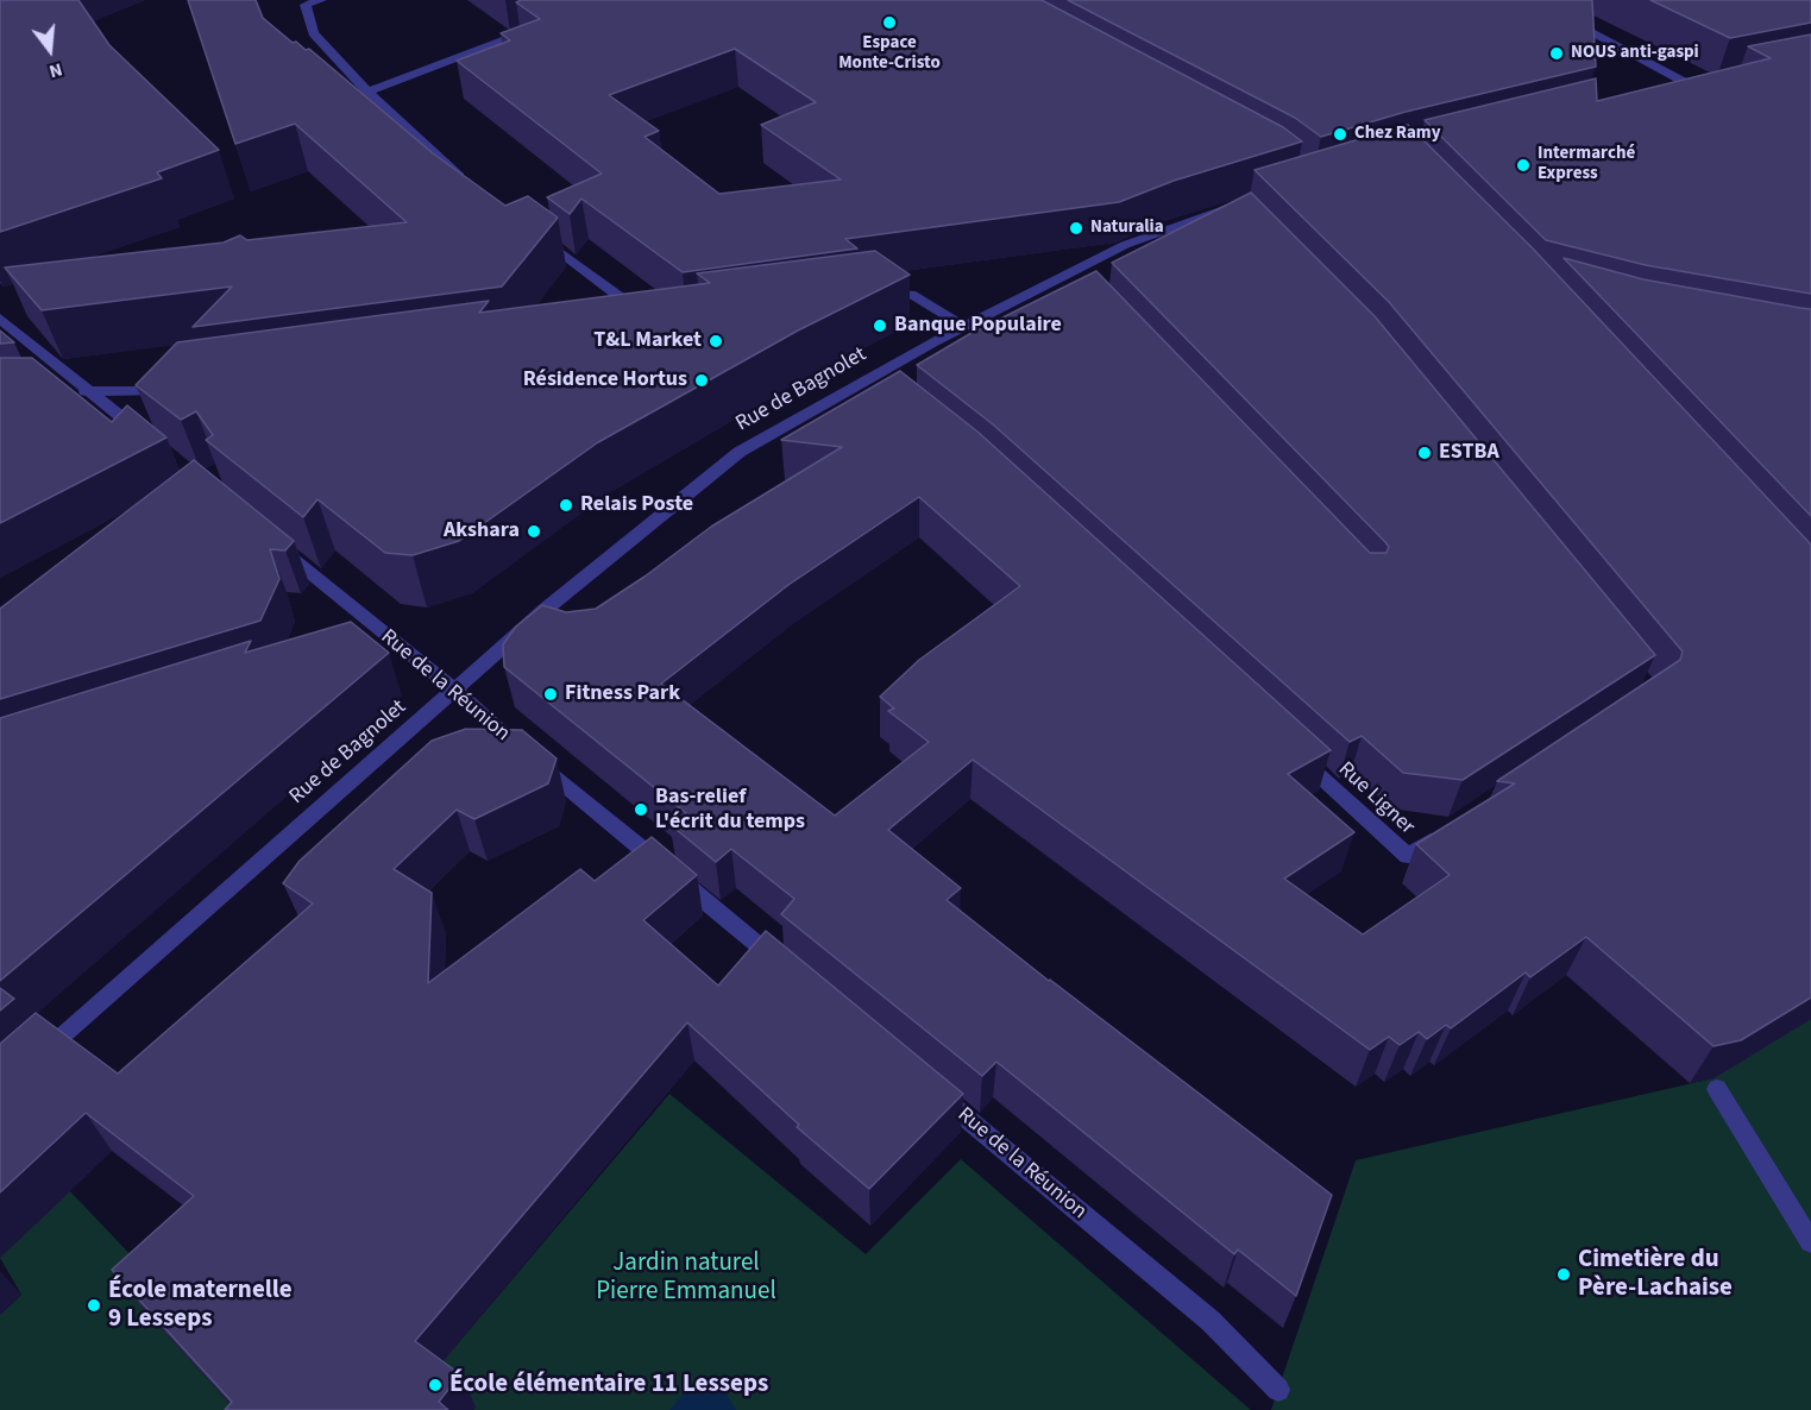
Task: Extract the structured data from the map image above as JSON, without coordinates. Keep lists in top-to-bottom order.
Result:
{
  "streets": {
    "street": ["Rue de Bagnolet", "Rue de la Réunion", "Rue Ligner"]
  },
  "crossings": [
    ["Rue de Bagnolet", "Rue de la Réunion"]
  ],
  "parks": ["Jardin naturel Pierre Emmanuel"],
  "places": [
    "Espace Monte-Cristo",
    "NOUS anti-gaspi",
    "Chez Ramy",
    "Intermarché Express",
    "Naturalia",
    "Banque Populaire",
    "T&L Market",
    "Résidence Hortus",
    "ESTBA",
    "Relais Poste",
    "Akshara",
    "Fitness Park",
    "Bas-relief L'écrit du temps",
    "Cimetière du Père-Lachaise",
    "École maternelle 9 Lesseps",
    "École élémentaire 11 Lesseps"
  ],
  "north": "bottom"
}
